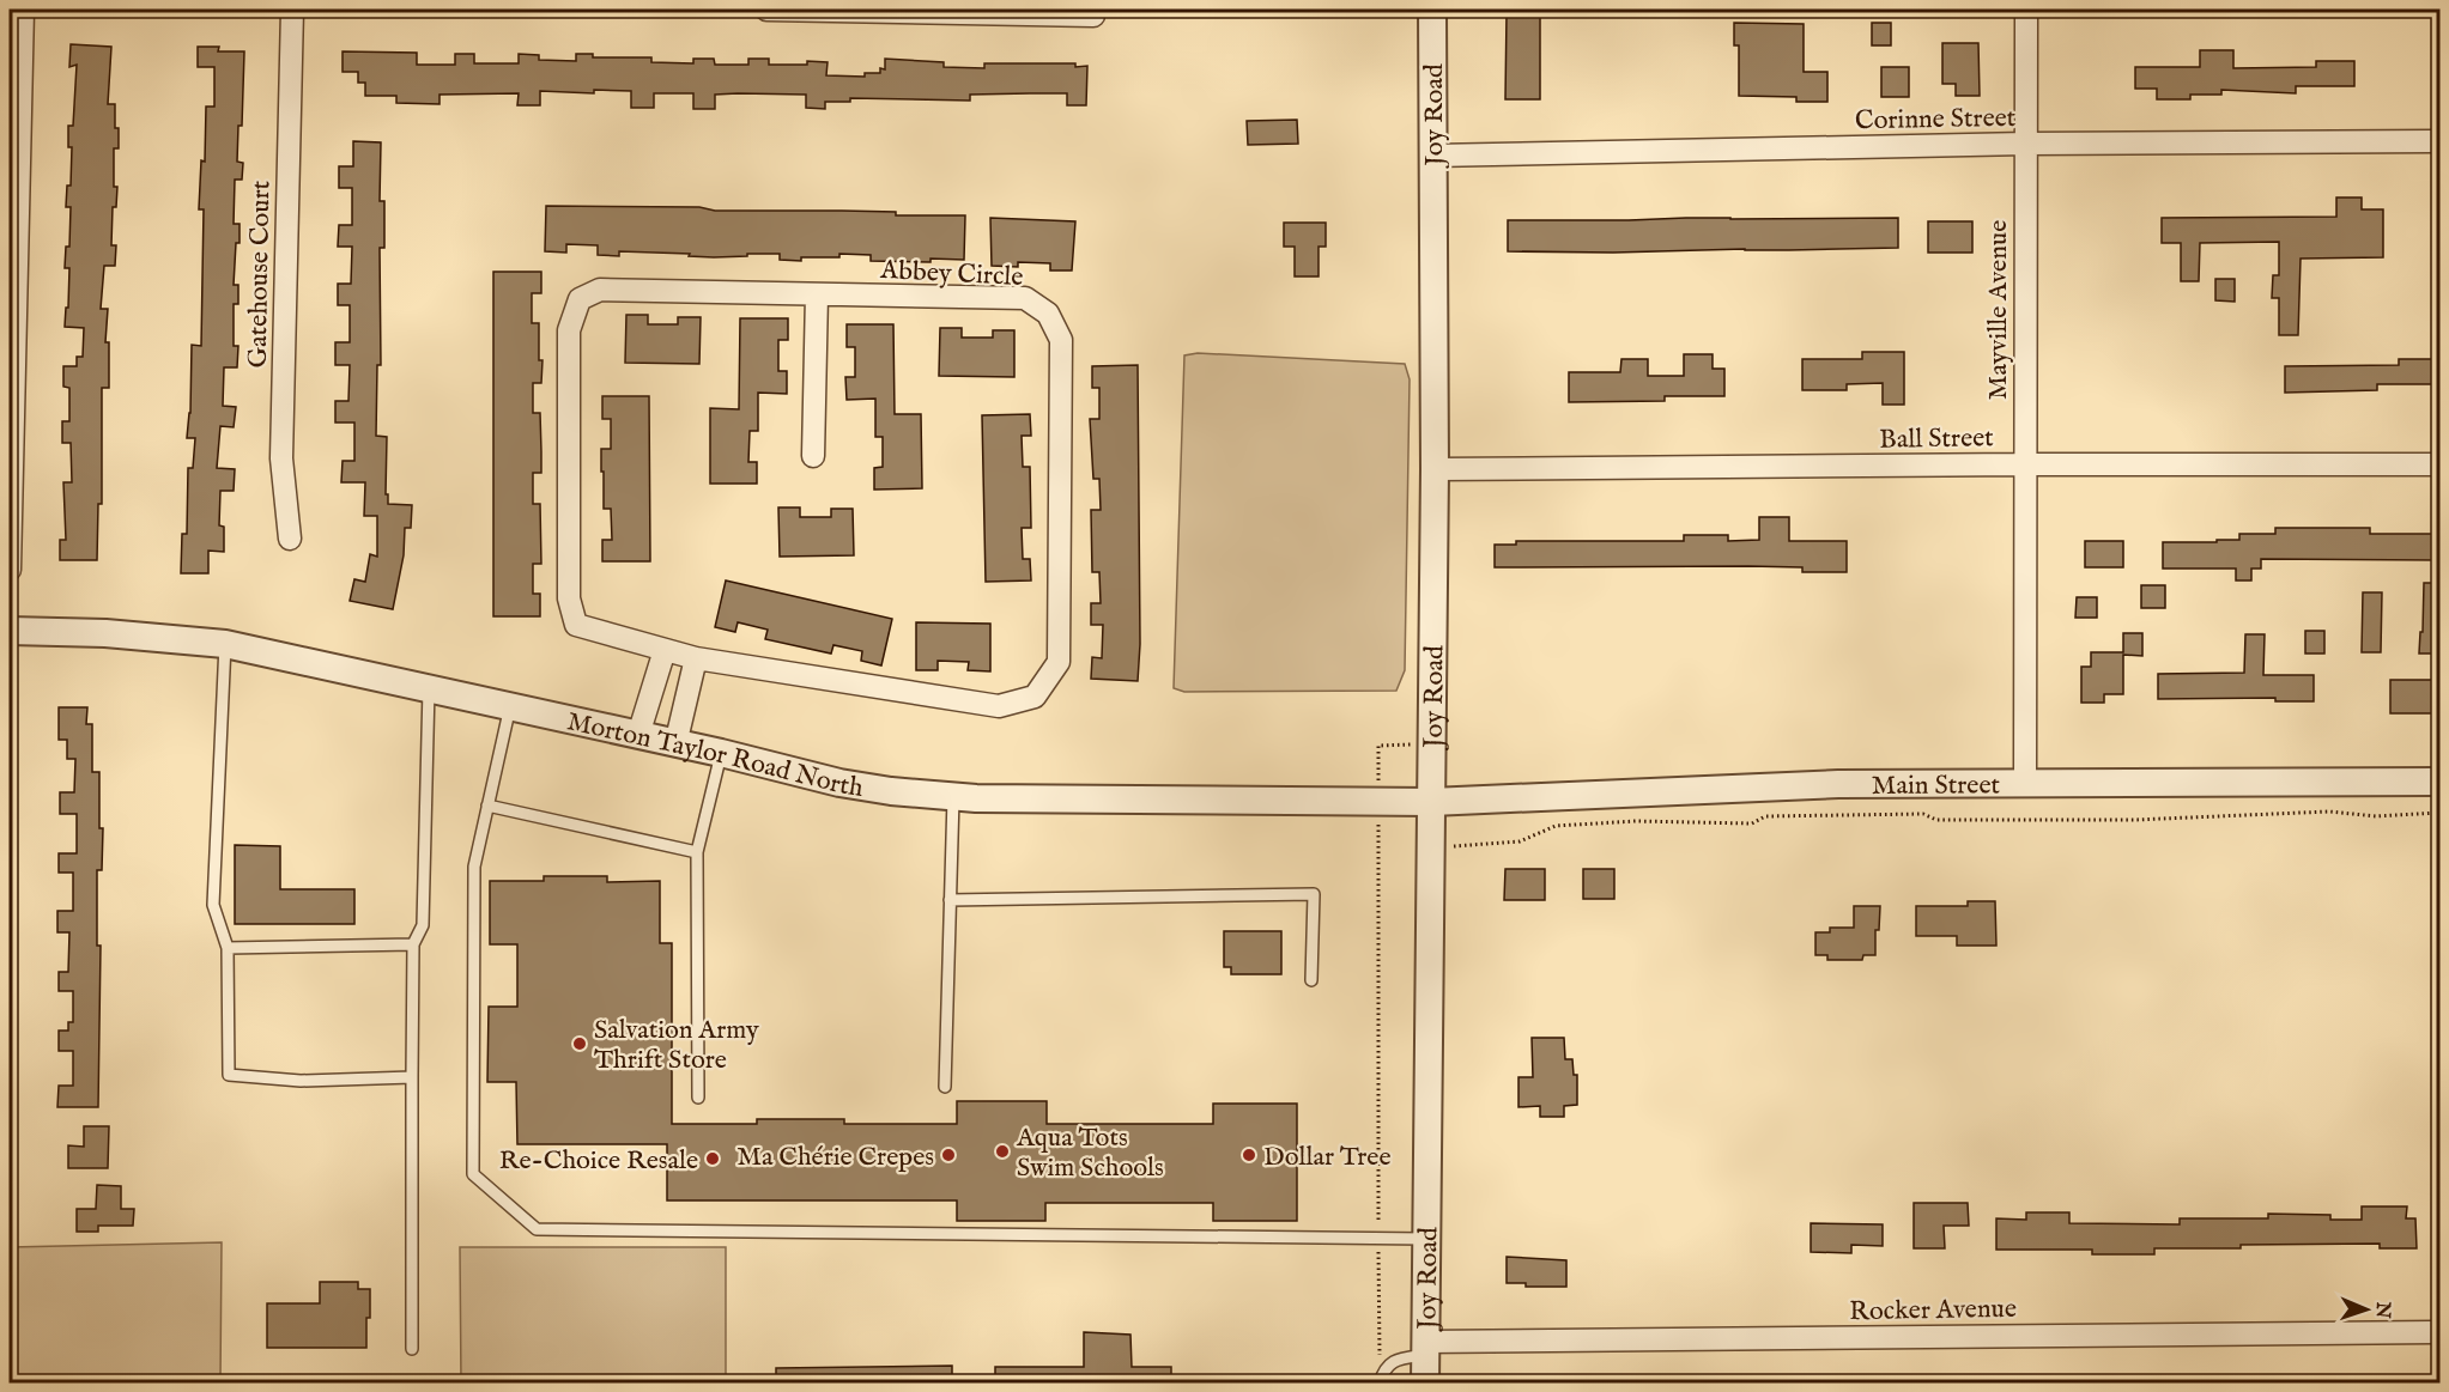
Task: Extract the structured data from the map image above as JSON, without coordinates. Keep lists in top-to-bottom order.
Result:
{
  "streets": {
    "street": [
      "Joy Road",
      "Corinne Street",
      "Abbey Circle",
      "Gatehouse Court",
      "Mayville Avenue",
      "Ball Street",
      "Morton Taylor Road North",
      "Main Street",
      "Rocker Avenue"
    ]
  },
  "crossings": [
    ["Joy Road", "Corinne Street"],
    ["Joy Road", "Ball Street"],
    ["Joy Road", "Morton Taylor Road North"],
    ["Joy Road", "Main Street"],
    ["Joy Road", "Rocker Avenue"],
    ["Corinne Street", "Mayville Avenue"],
    ["Mayville Avenue", "Ball Street"],
    ["Mayville Avenue", "Main Street"],
    ["Morton Taylor Road North", "Main Street"]
  ],
  "places": [
    "Salvation Army Thrift Store",
    "Aqua Tots Swim Schools",
    "Ma Chérie Crepes",
    "Dollar Tree",
    "Re-Choice Resale"
  ],
  "north": "right"
}
